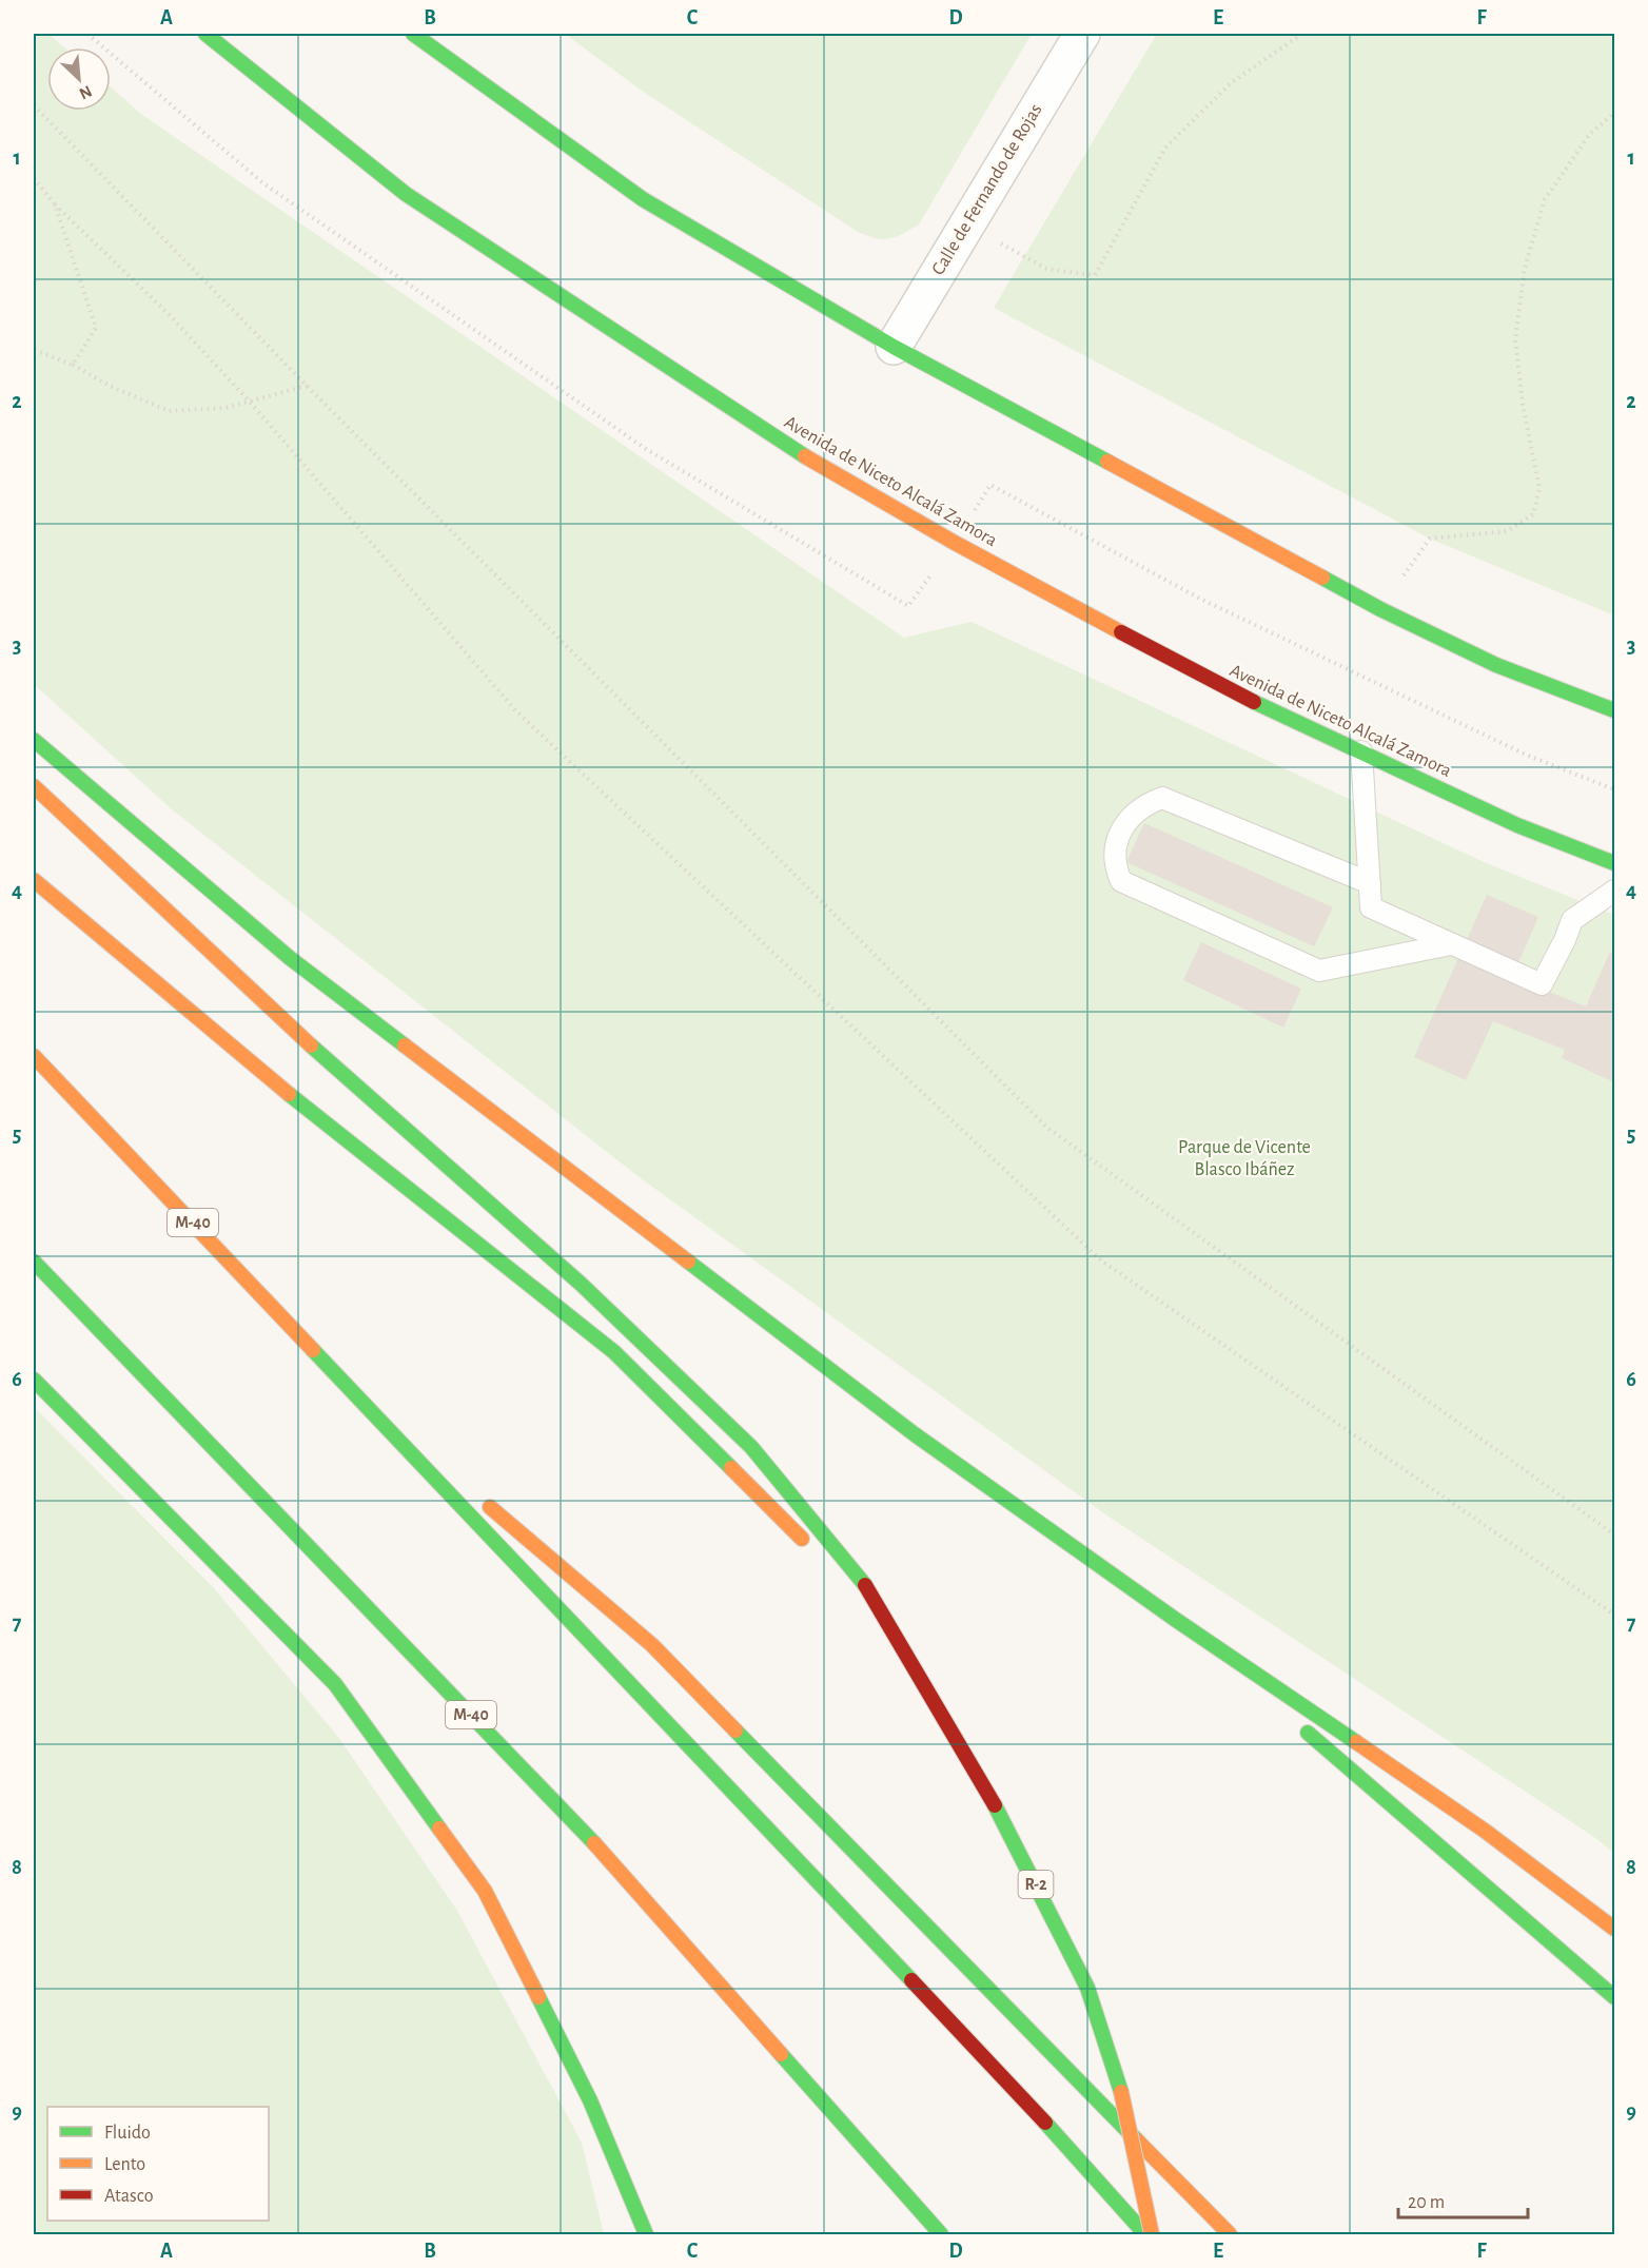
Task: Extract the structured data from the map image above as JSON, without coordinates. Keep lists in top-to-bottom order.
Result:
{
  "streets": {
    "main road": ["Avenida de Niceto Alcalá Zamora", "M-40", "R-2"],
    "street": ["Calle de Fernando de Rojas"]
  },
  "parks": ["Parque de Vicente Blasco Ibáñez"],
  "legend": ["Fluido", "Lento", "Atasco"],
  "scale_bar": "20 m",
  "north": "bottom right",
  "grid": {
    "columns": [
      "A",
      "B",
      "C",
      "D",
      "E",
      "F"
    ],
    "rows": [
      "1",
      "2",
      "3",
      "4",
      "5",
      "6",
      "7",
      "8",
      "9"
    ]
  }
}
